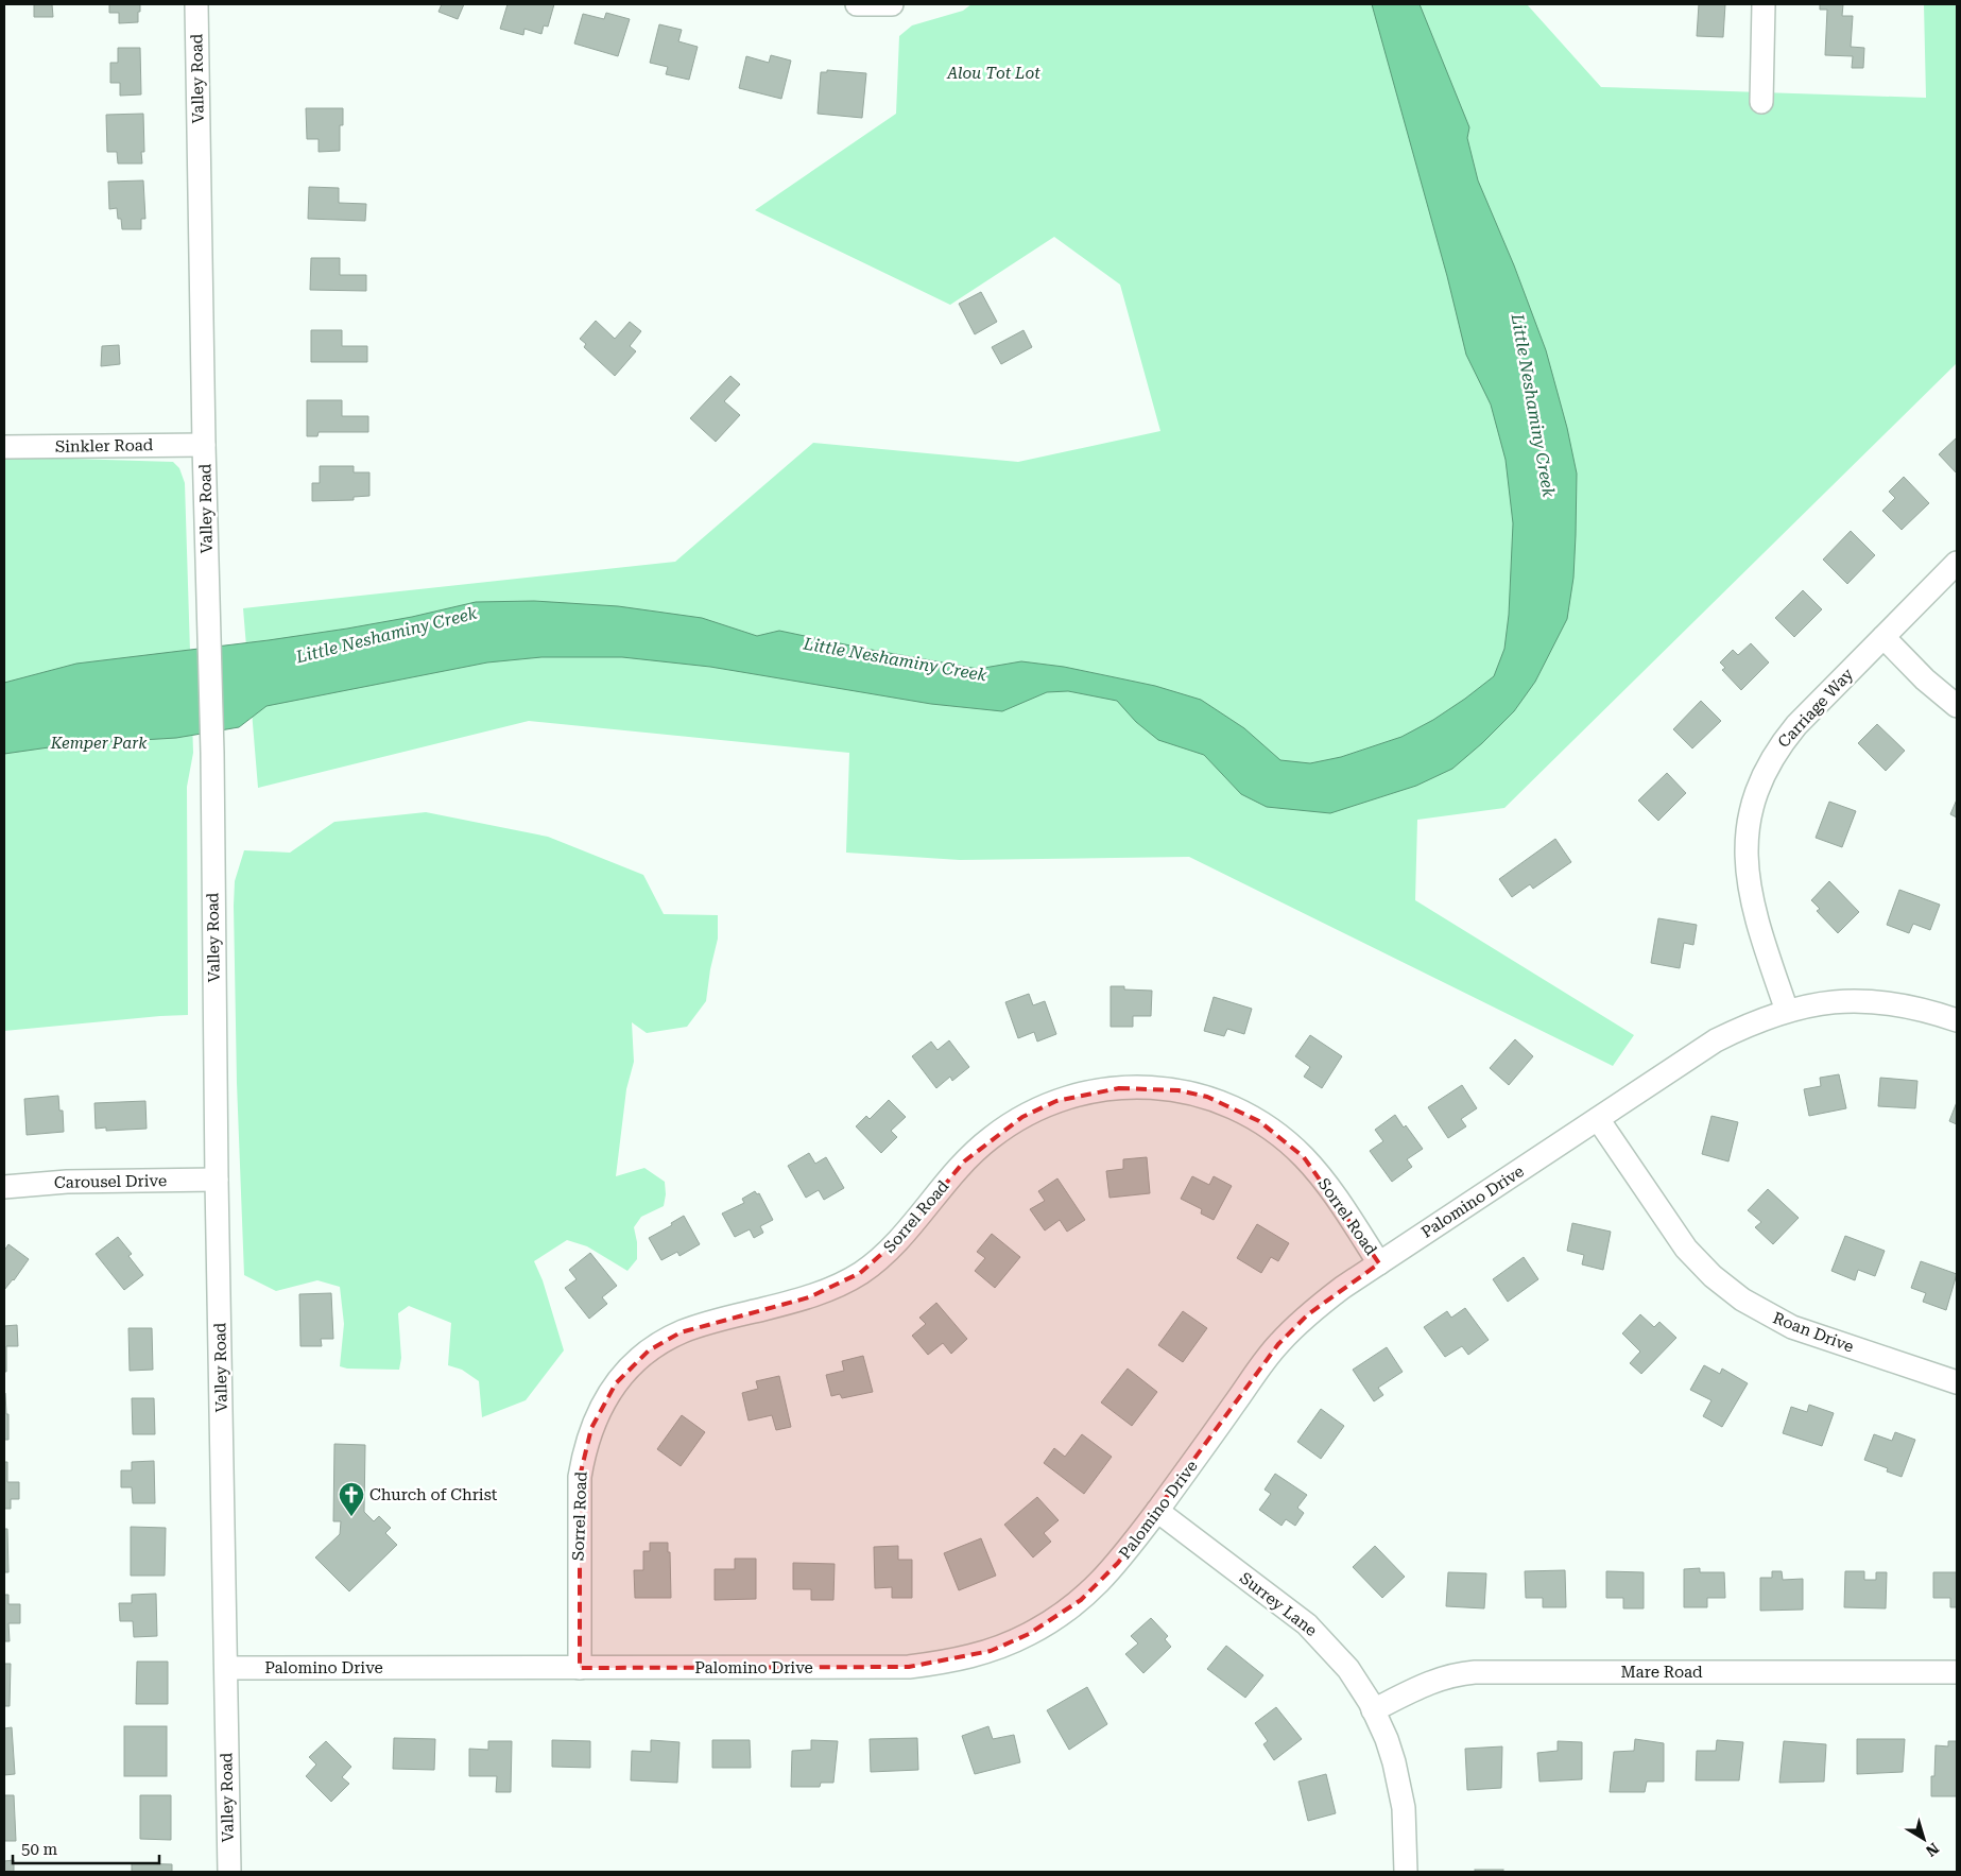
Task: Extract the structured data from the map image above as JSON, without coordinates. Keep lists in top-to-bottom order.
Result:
{
  "streets": {
    "street": [
      "Valley Road",
      "Sinkler Road",
      "Carriage Way",
      "Carousel Drive",
      "Palomino Drive",
      "Sorrel Road",
      "Roan Drive",
      "Surrey Lane",
      "Mare Road"
    ]
  },
  "crossings": [
    ["Valley Road", "Sinkler Road"],
    ["Valley Road", "Carousel Drive"],
    ["Valley Road", "Palomino Drive"],
    ["Carriage Way", "Palomino Drive"],
    ["Palomino Drive", "Sorrel Road"],
    ["Palomino Drive", "Roan Drive"],
    ["Palomino Drive", "Surrey Lane"],
    ["Surrey Lane", "Mare Road"]
  ],
  "water": ["Little Neshaminy Creek"],
  "parks": ["Alou Tot Lot", "Kemper Park"],
  "places": {
    "church": ["Church of Christ"]
  },
  "scale_bar": "50 m",
  "north": "bottom right"
}
